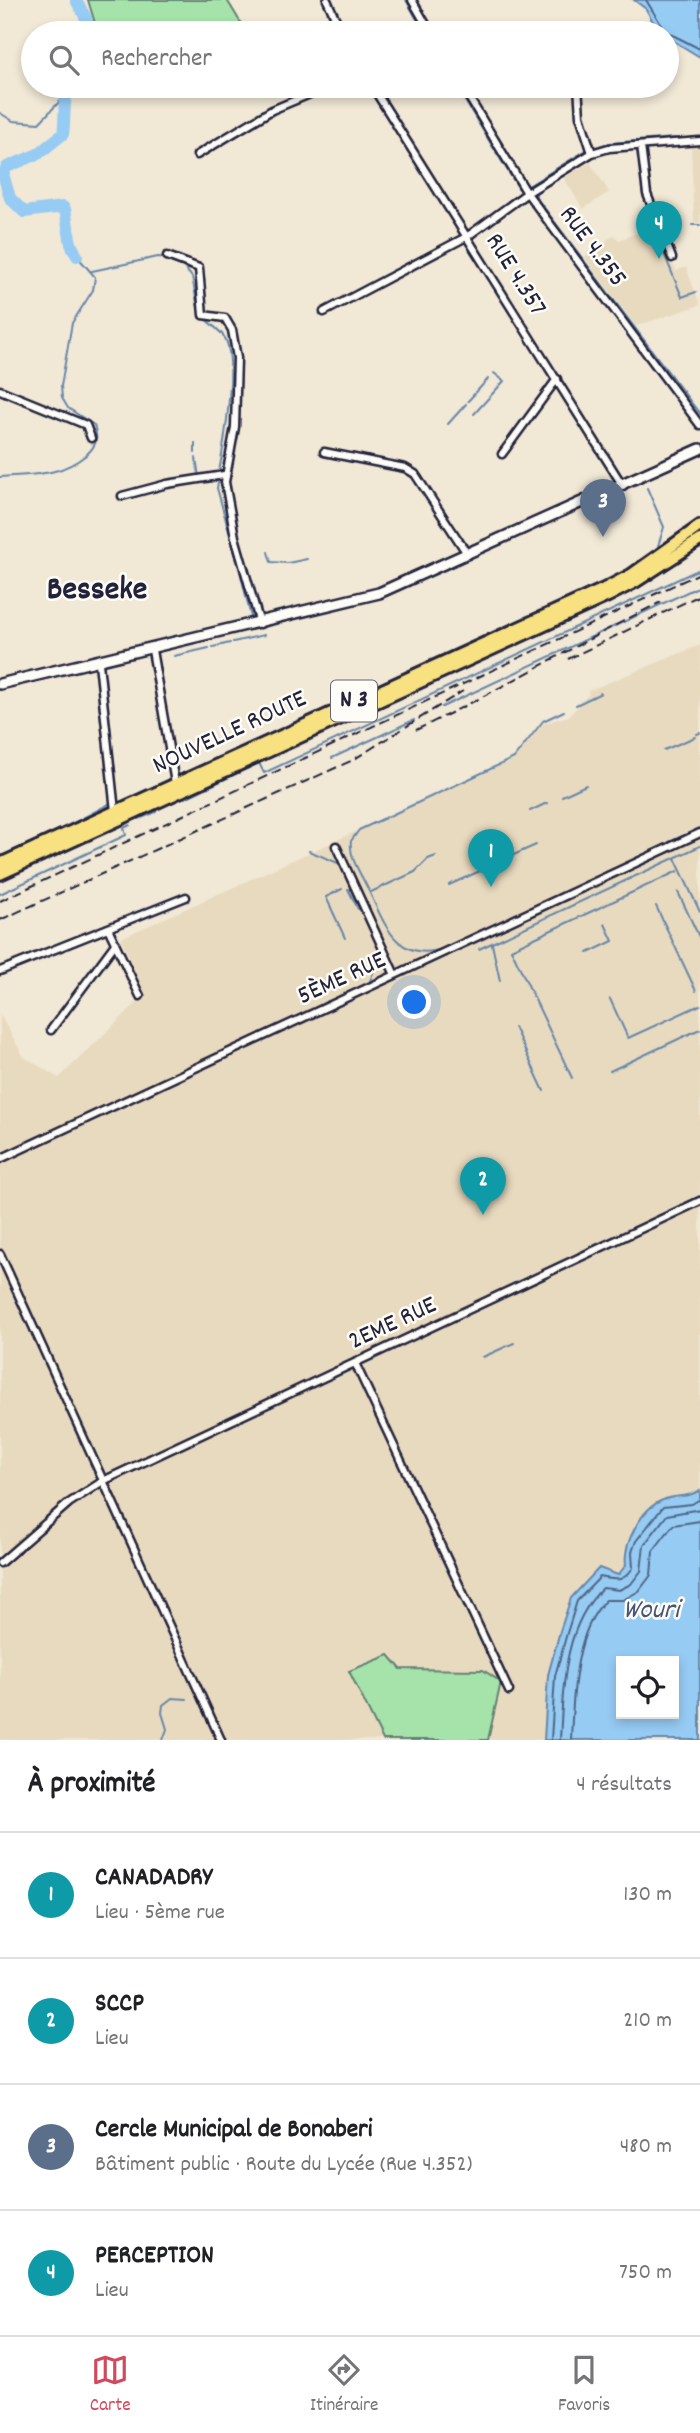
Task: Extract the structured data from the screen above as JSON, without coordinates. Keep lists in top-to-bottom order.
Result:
{
  "streets": {
    "highway": ["N 3", "NOUVELLE ROUTE"],
    "street": [
      "RUE 4.355",
      "RUE 4.357",
      "5ÈME RUE",
      "2EME RUE"
    ]
  },
  "districts": ["Besseke"],
  "water": ["Wouri"],
  "page": {
    "search": "Rechercher",
    "pins": [
      "4",
      "3",
      "1",
      "2"
    ],
    "heading": ["À proximité", "4 résultats"],
    "list": [
      {
        "mark": "1",
        "name": "CANADADRY",
        "note": "Lieu · 5ème rue",
        "value": "130 m"
      },
      {
        "mark": "2",
        "name": "SCCP",
        "note": "Lieu",
        "value": "210 m"
      },
      {
        "mark": "3",
        "name": "Cercle Municipal de Bonaberi",
        "note": "Bâtiment public · Route du Lycée (Rue 4.352)",
        "value": "480 m"
      },
      {
        "mark": "4",
        "name": "PERCEPTION",
        "note": "Lieu",
        "value": "750 m"
      }
    ],
    "nav": ["Carte", "Itinéraire", "Favoris"]
  }
}
